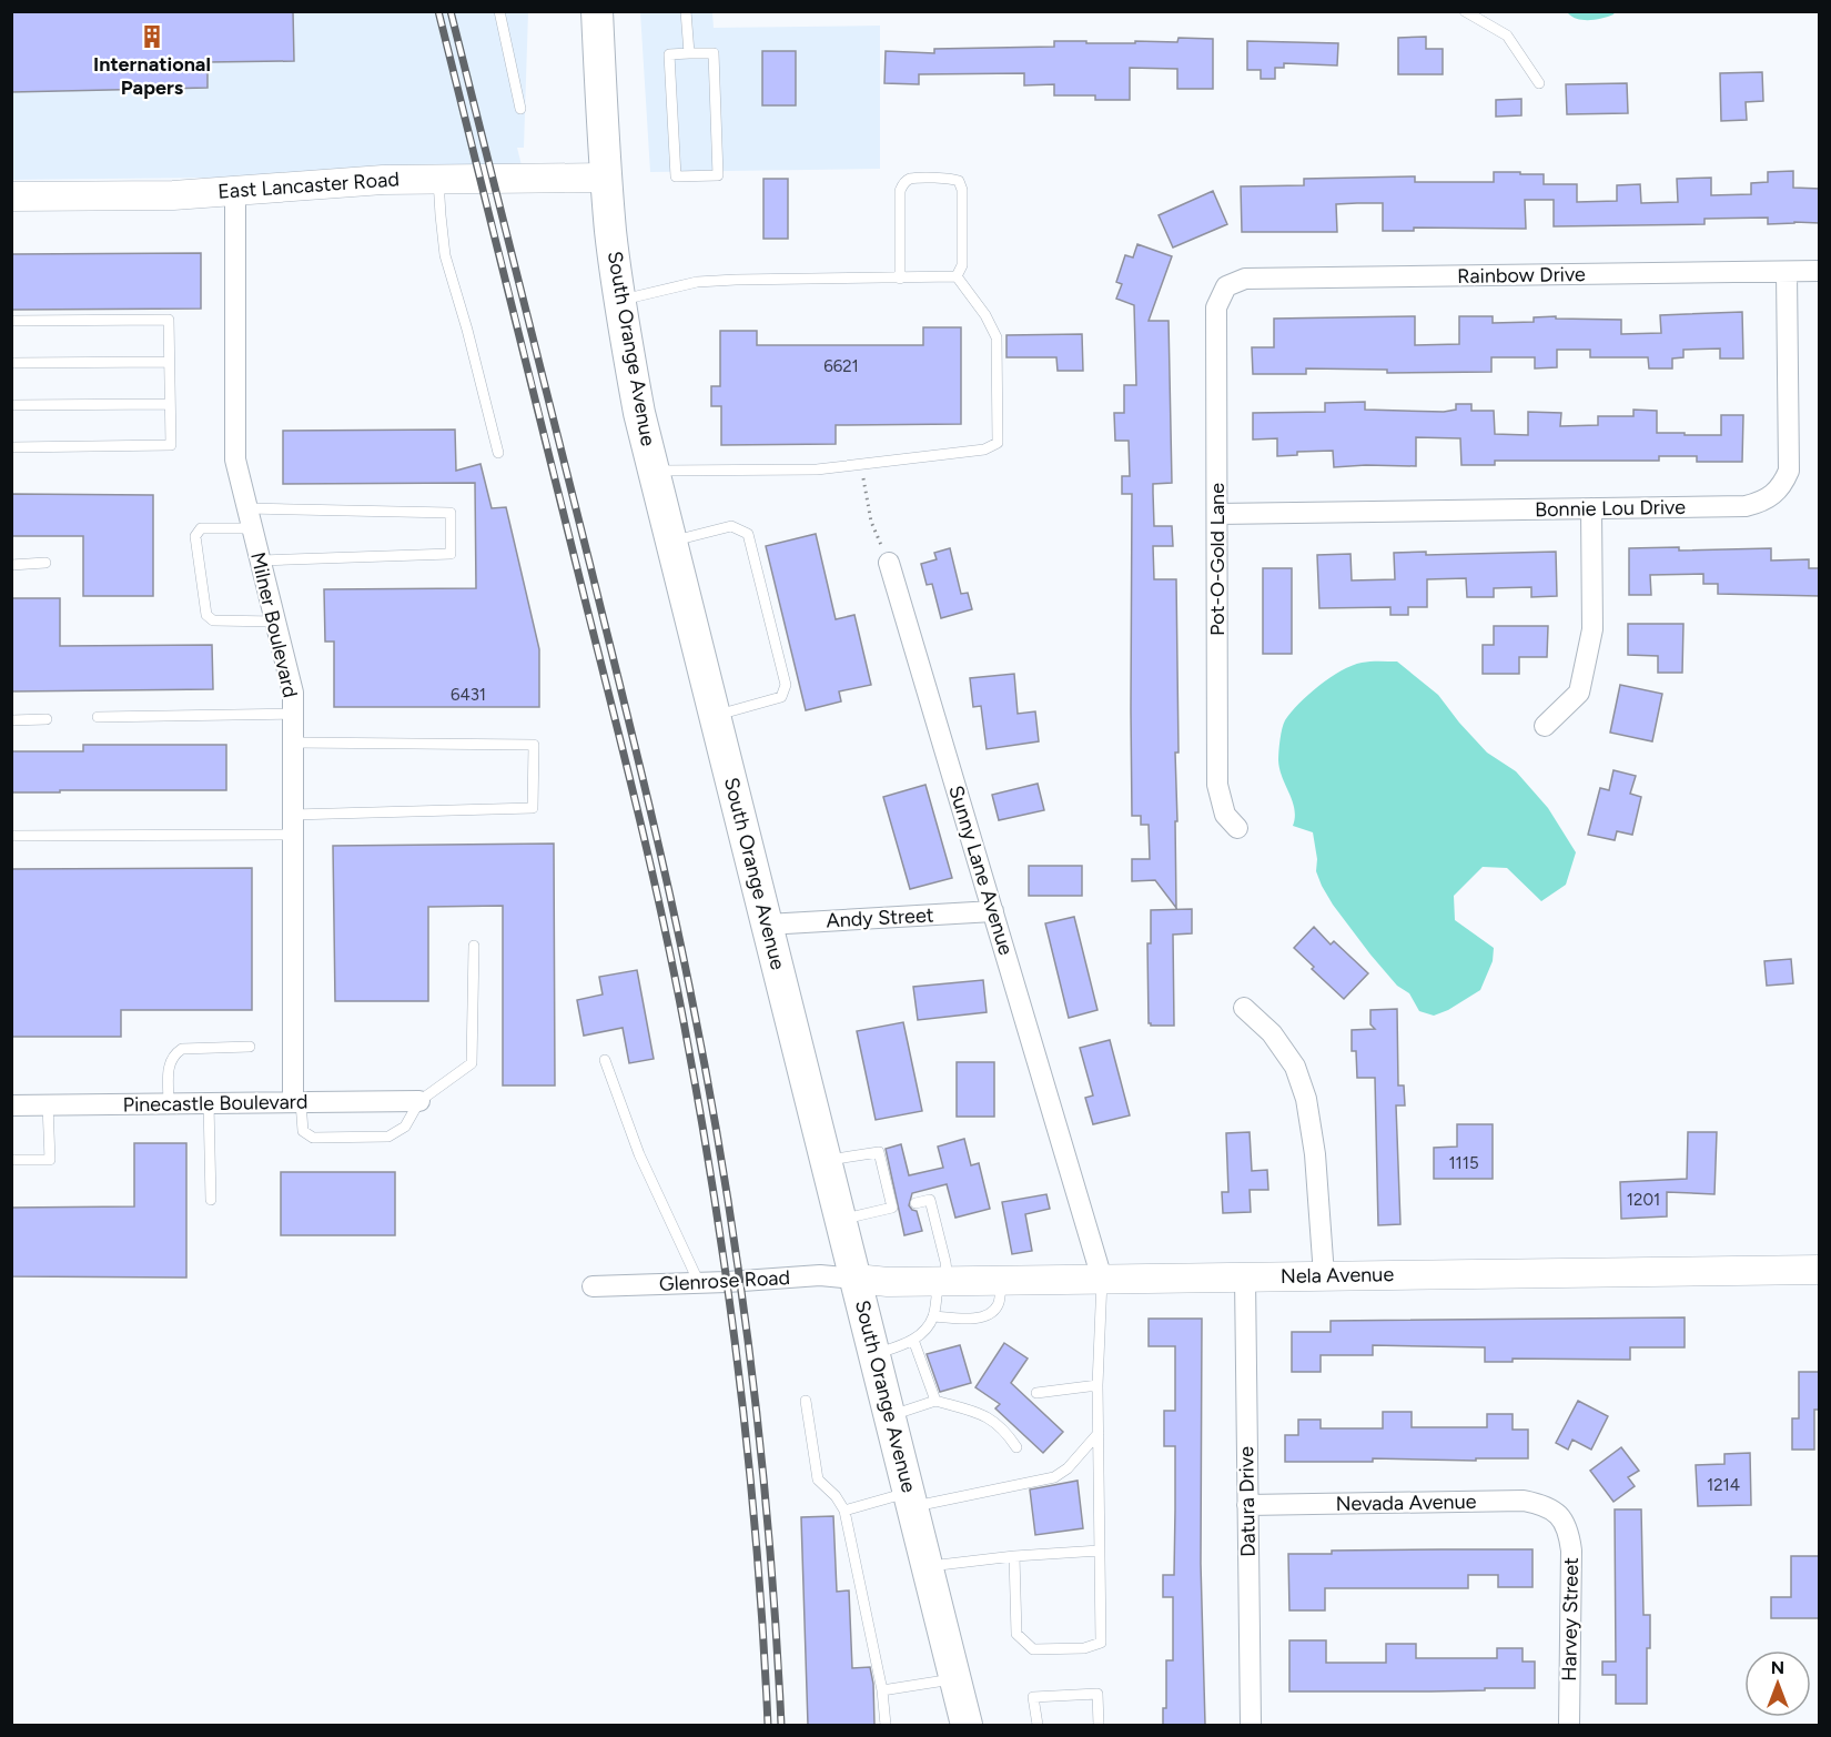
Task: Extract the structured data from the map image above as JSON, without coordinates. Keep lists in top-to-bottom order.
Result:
{
  "streets": {
    "main road": ["South Orange Avenue"],
    "street": [
      "East Lancaster Road",
      "Rainbow Drive",
      "Bonnie Lou Drive",
      "Pot-O-Gold Lane",
      "Milner Boulevard",
      "Sunny Lane Avenue",
      "Andy Street",
      "Pinecastle Boulevard",
      "Nela Avenue",
      "Glenrose Road",
      "Datura Drive",
      "Nevada Avenue",
      "Harvey Street"
    ]
  },
  "crossings": [
    ["East Lancaster Road", "South Orange Avenue"],
    ["East Lancaster Road", "Milner Boulevard"],
    ["Rainbow Drive", "Bonnie Lou Drive"],
    ["Rainbow Drive", "Pot-O-Gold Lane"],
    ["South Orange Avenue", "Andy Street"],
    ["South Orange Avenue", "Nela Avenue"],
    ["South Orange Avenue", "Glenrose Road"],
    ["Bonnie Lou Drive", "Pot-O-Gold Lane"],
    ["Milner Boulevard", "Pinecastle Boulevard"],
    ["Sunny Lane Avenue", "Andy Street"],
    ["Sunny Lane Avenue", "Nela Avenue"],
    ["Nela Avenue", "Glenrose Road"],
    ["Nela Avenue", "Datura Drive"],
    ["Datura Drive", "Nevada Avenue"],
    ["Nevada Avenue", "Harvey Street"]
  ],
  "places": {
    "building": ["International Papers"]
  },
  "house_numbers": [
    "6621",
    "6431",
    "1115",
    "1201",
    "1214"
  ],
  "north": "top"
}
